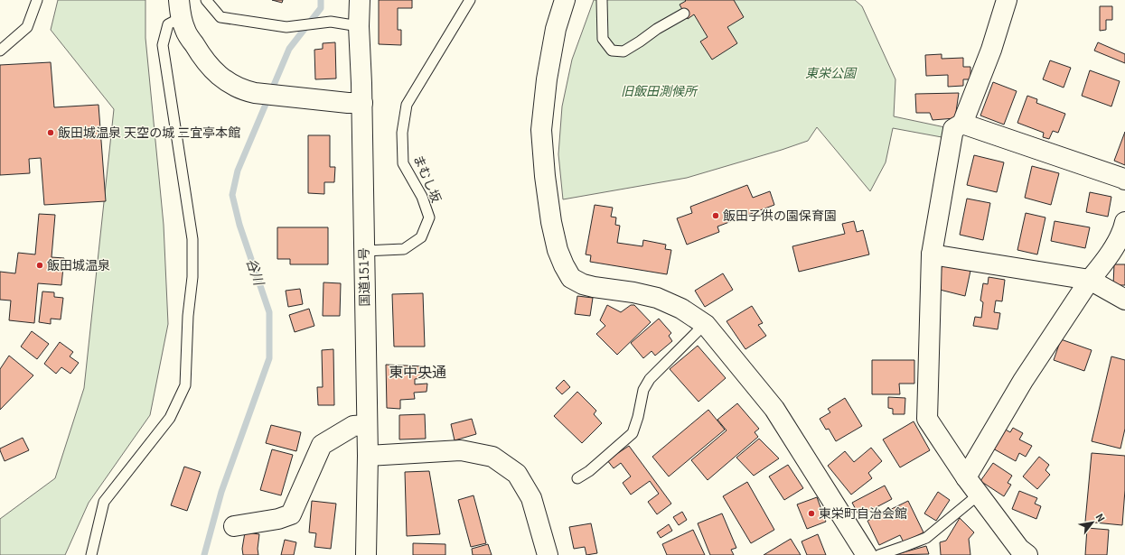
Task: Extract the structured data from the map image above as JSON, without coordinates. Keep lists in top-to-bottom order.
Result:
{
  "streets": {
    "main road": ["国道151号"],
    "lane": ["まむし坂"]
  },
  "crossings": [
    ["まむし坂", "国道151号"]
  ],
  "districts": ["東中央通"],
  "water": ["谷川"],
  "parks": ["東栄公園", "旧飯田測候所"],
  "places": [
    "飯田城温泉 天空の城 三宜亭本館",
    "飯田子供の園保育園",
    "飯田城温泉",
    "東栄町自治会館"
  ],
  "north": "top right"
}
